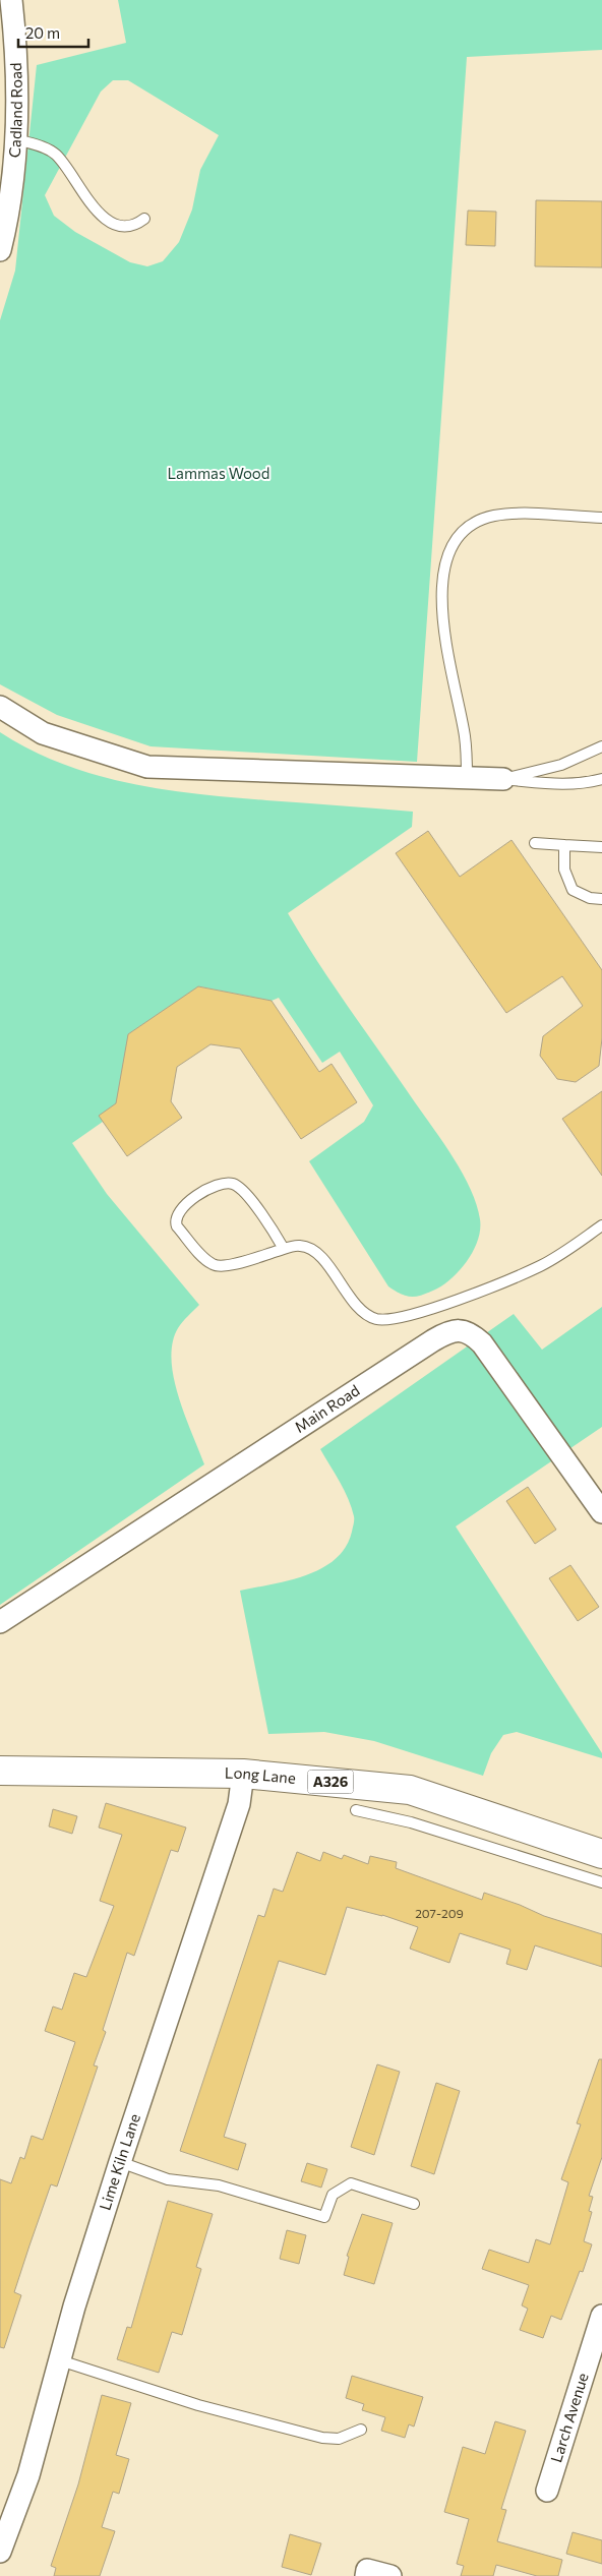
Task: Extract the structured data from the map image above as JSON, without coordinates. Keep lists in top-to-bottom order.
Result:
{
  "streets": {
    "main road": ["Long Lane", "A326"],
    "street": [
      "Cadland Road",
      "Main Road",
      "Lime Kiln Lane",
      "Larch Avenue"
    ]
  },
  "crossings": [
    ["Long Lane", "Lime Kiln Lane"]
  ],
  "parks": ["Lammas Wood"],
  "house_numbers": ["207-209"],
  "scale_bar": "20 m"
}
